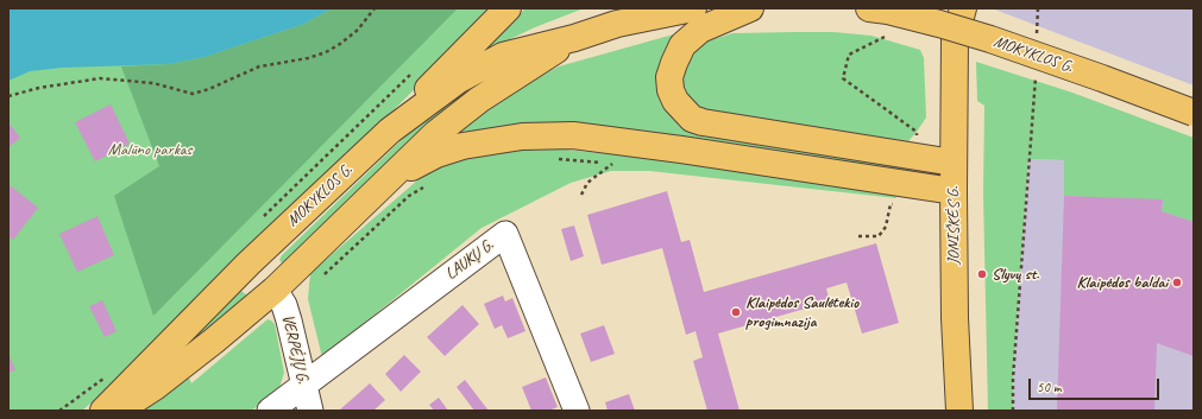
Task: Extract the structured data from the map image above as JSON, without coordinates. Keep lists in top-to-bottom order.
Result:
{
  "streets": {
    "main road": ["MOKYKLOS G.", "JONIŠKĖS G."],
    "street": ["LAUKŲ G.", "VERPĖJŲ G."]
  },
  "crossings": [
    ["MOKYKLOS G.", "VERPĖJŲ G."],
    ["LAUKŲ G.", "VERPĖJŲ G."]
  ],
  "parks": ["Malūno parkas"],
  "places": ["Slyvų st.", "Klaipėdos baldai", "Klaipėdos Saulėtekio progimnazija"],
  "scale_bar": "50 m"
}
